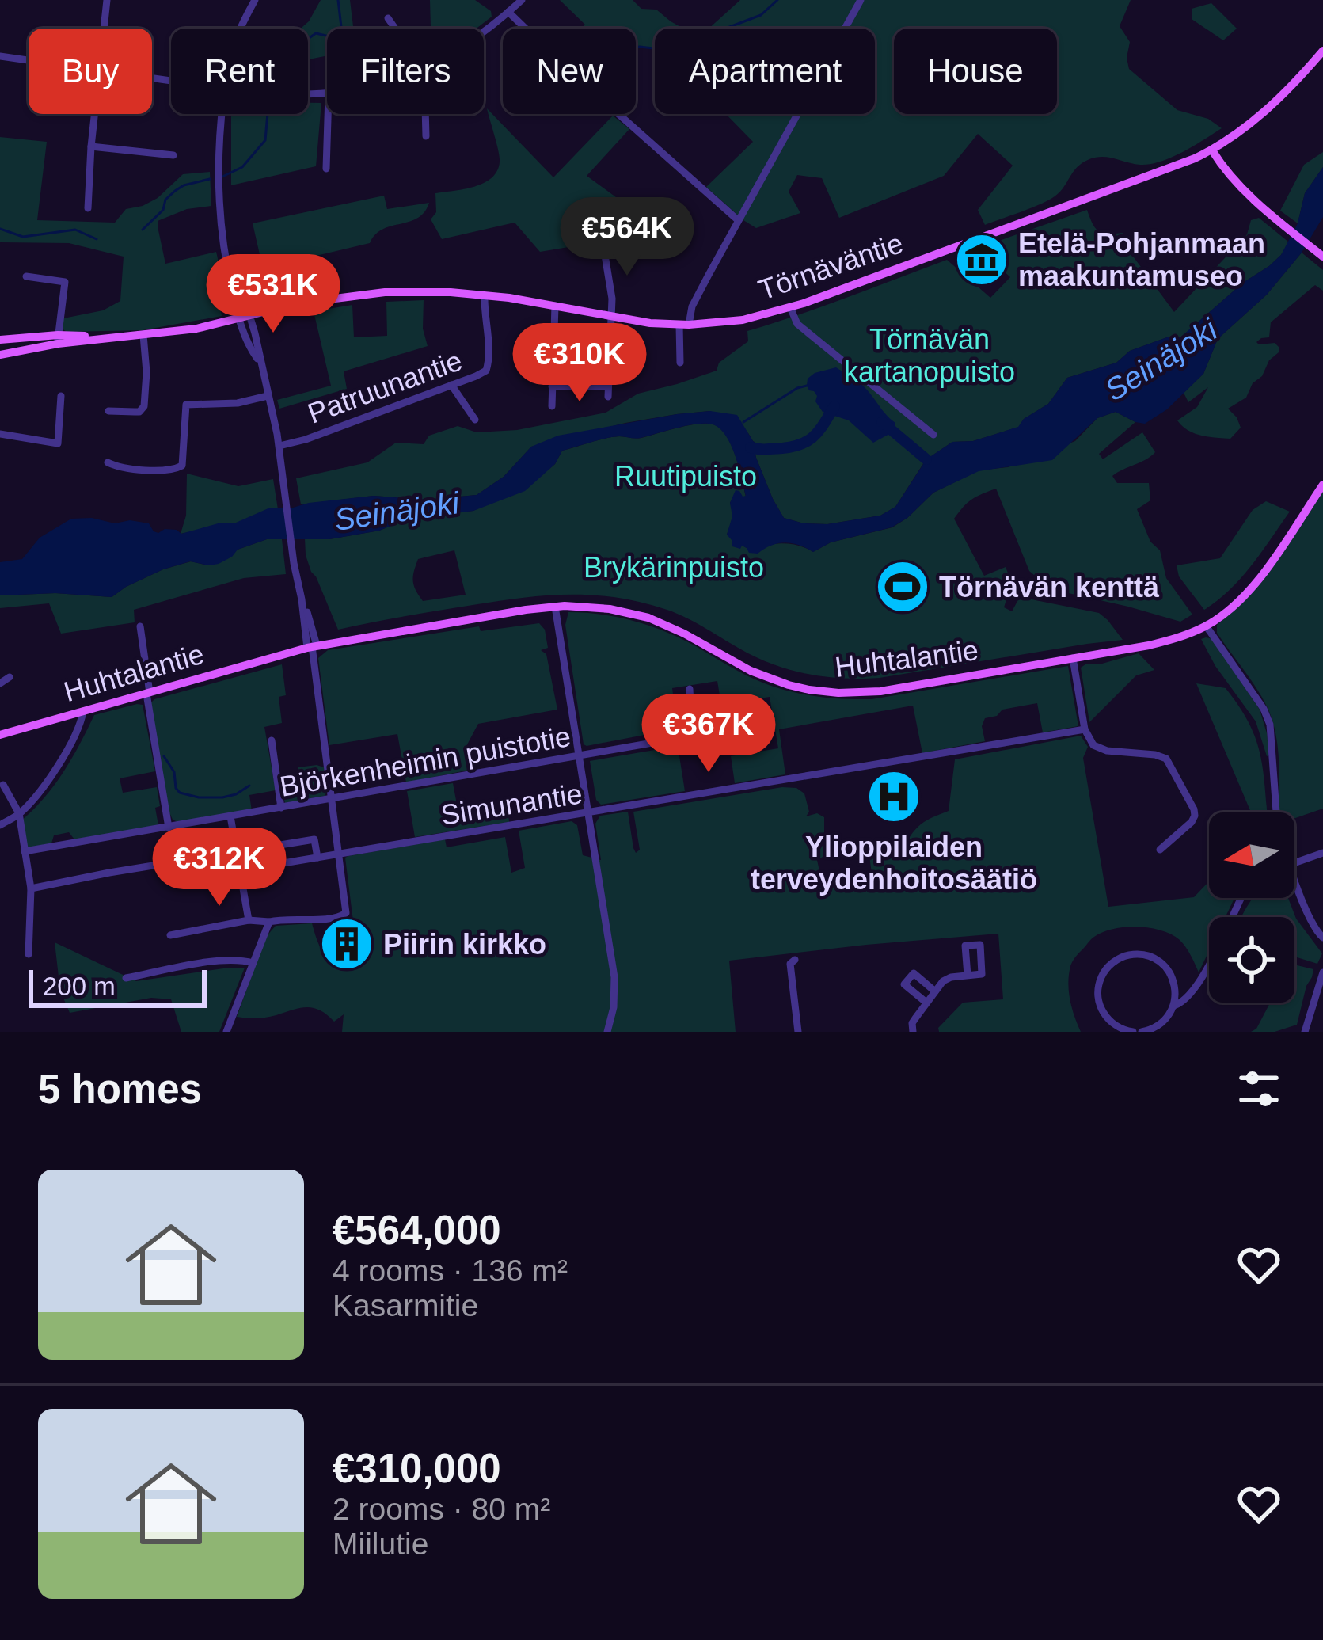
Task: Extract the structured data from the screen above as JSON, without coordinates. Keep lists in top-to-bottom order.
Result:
{
  "streets": {
    "main road": ["Törnäväntie", "Huhtalantie"],
    "street": ["Patruunantie", "Björkenheimin puistotie", "Simunantie"]
  },
  "crossings": [
    ["Törnäväntie", "Patruunantie"]
  ],
  "water": ["Seinäjoki"],
  "parks": ["Törnävän kartanopuisto", "Ruutipuisto", "Brykärinpuisto"],
  "places": {
    "museum": ["Etelä-Pohjanmaan maakuntamuseo"],
    "sports": ["Törnävän kenttä"],
    "hospital": ["Ylioppilaiden terveydenhoitosäätiö"],
    "building": ["Piirin kirkko"]
  },
  "scale_bar": "200 m",
  "north": "left",
  "page": {
    "chip": [
      "Buy",
      "Rent",
      "Filters",
      "New",
      "Apartment",
      "House"
    ],
    "price": [
      "€564K",
      "€531K",
      "€310K",
      "€367K",
      "€312K"
    ],
    "scale": "200 m",
    "heading": "5 homes",
    "list": [
      {
        "name": "€564,000",
        "note": "4 rooms · 136 m² · Kasarmitie"
      },
      {
        "name": "€310,000",
        "note": "2 rooms · 80 m² · Miilutie"
      }
    ]
  }
}
